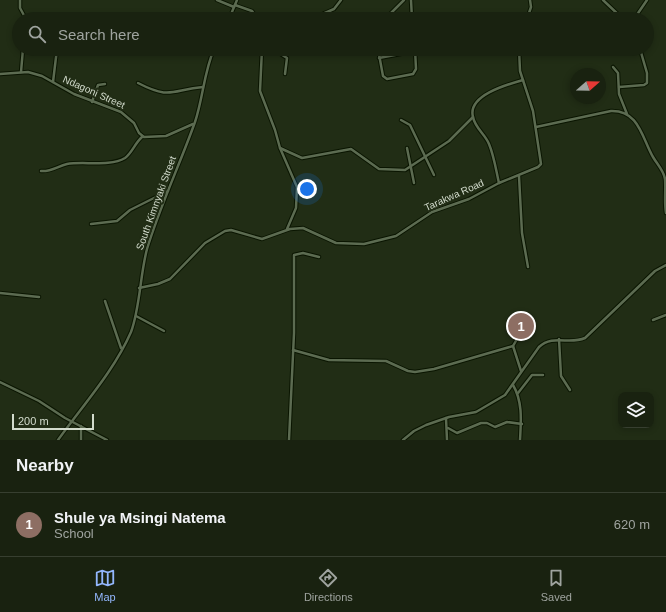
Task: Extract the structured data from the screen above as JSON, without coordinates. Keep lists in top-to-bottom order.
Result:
{
  "streets": {
    "street": ["Ndagoni Street", "Tarakwa Road", "South Kimnyaki Street"]
  },
  "crossings": [
    ["Tarakwa Road", "South Kimnyaki Street"]
  ],
  "scale_bar": "200 m",
  "north": "right",
  "page": {
    "search": "Search here",
    "pins": "1",
    "scale": "200 m",
    "heading": "Nearby",
    "list": [
      {
        "mark": "1",
        "name": "Shule ya Msingi Natema",
        "note": "School",
        "value": "620 m"
      }
    ],
    "nav": ["Map", "Directions", "Saved"]
  }
}
